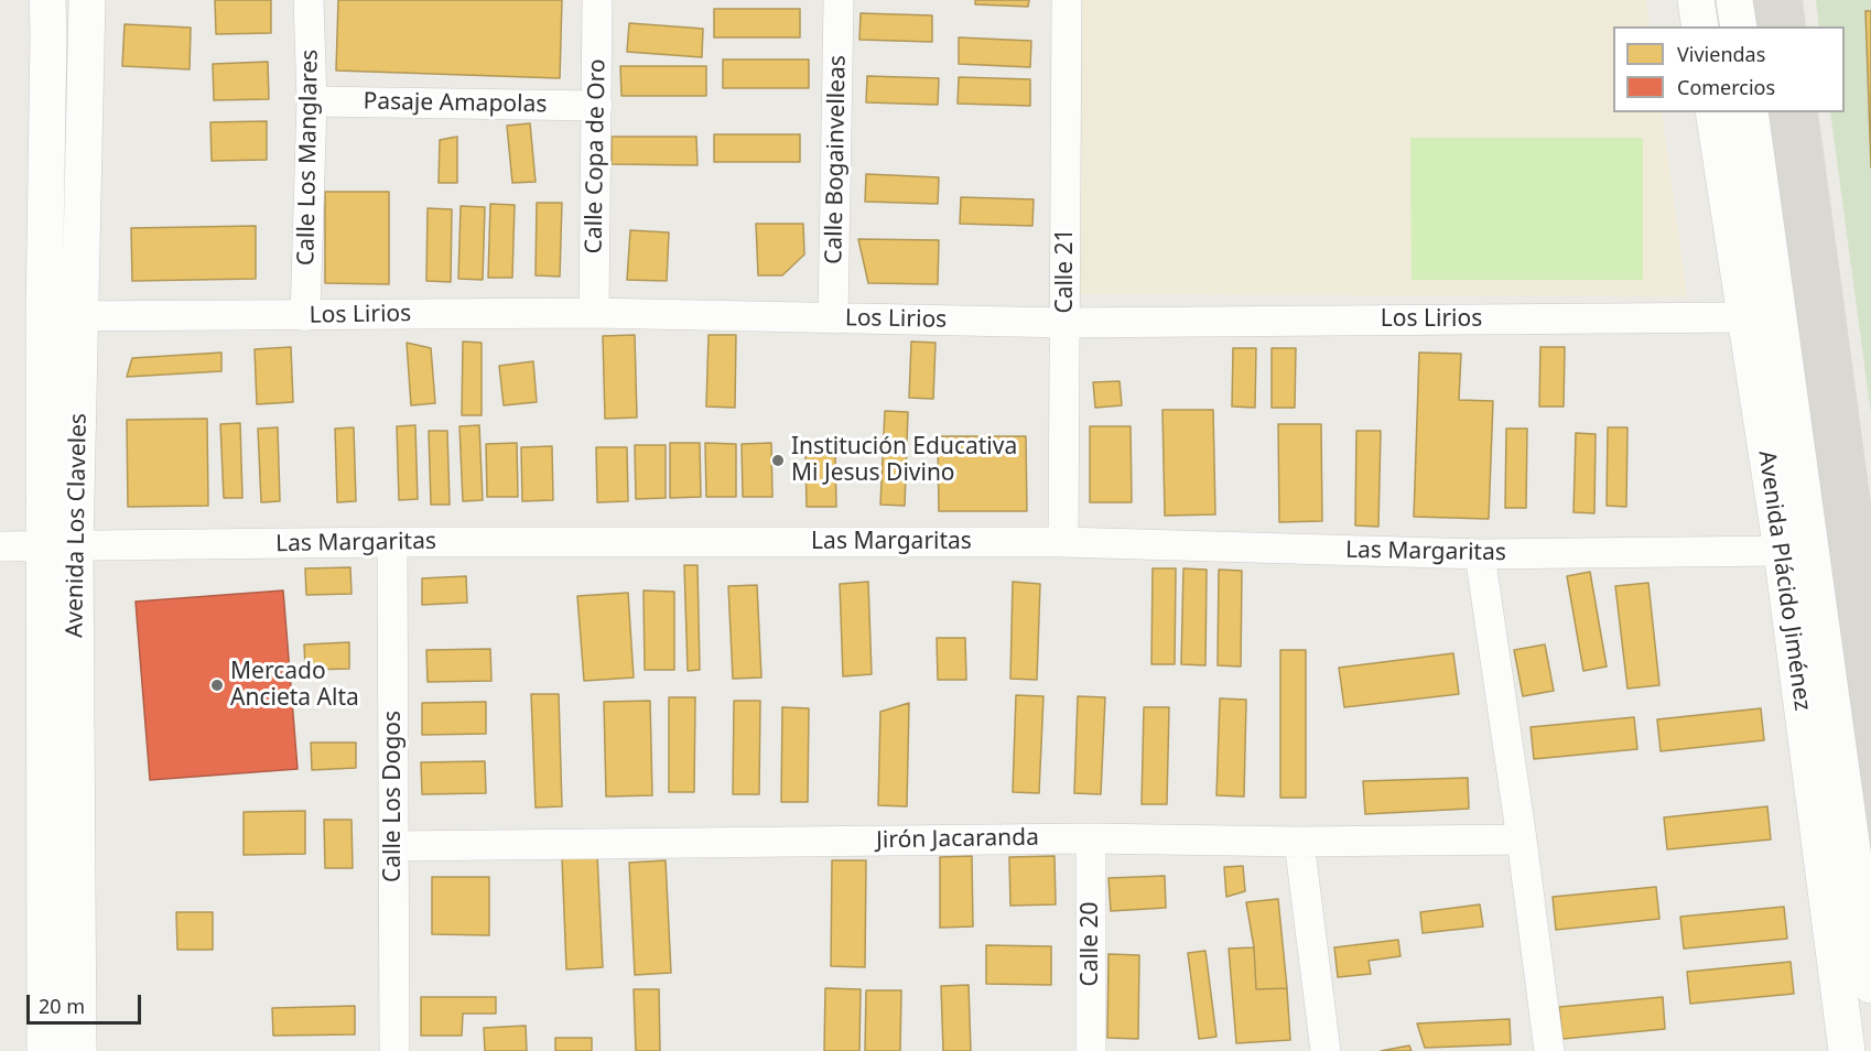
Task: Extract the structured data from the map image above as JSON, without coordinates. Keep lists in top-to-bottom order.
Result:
{
  "streets": {
    "street": [
      "Pasaje Amapolas",
      "Calle Copa de Oro",
      "Calle Los Manglares",
      "Calle Bogainvelleas",
      "Calle 21",
      "Los Lirios",
      "Avenida Los Claveles",
      "Las Margaritas",
      "Avenida Plácido Jiménez",
      "Calle Los Dogos",
      "Jirón Jacaranda",
      "Calle 20"
    ]
  },
  "crossings": [
    ["Pasaje Amapolas", "Calle Copa de Oro"],
    ["Pasaje Amapolas", "Calle Los Manglares"],
    ["Calle Copa de Oro", "Los Lirios"],
    ["Calle Los Manglares", "Los Lirios"],
    ["Calle Bogainvelleas", "Los Lirios"],
    ["Calle 21", "Los Lirios"],
    ["Calle 21", "Las Margaritas"],
    ["Los Lirios", "Avenida Los Claveles"],
    ["Los Lirios", "Avenida Plácido Jiménez"],
    ["Avenida Los Claveles", "Las Margaritas"],
    ["Las Margaritas", "Avenida Plácido Jiménez"],
    ["Las Margaritas", "Calle Los Dogos"],
    ["Calle Los Dogos", "Jirón Jacaranda"],
    ["Jirón Jacaranda", "Calle 20"]
  ],
  "places": ["Institución Educativa Mi Jesus Divino", "Mercado Ancieta Alta"],
  "legend": ["Viviendas", "Comercios"],
  "scale_bar": "20 m"
}
